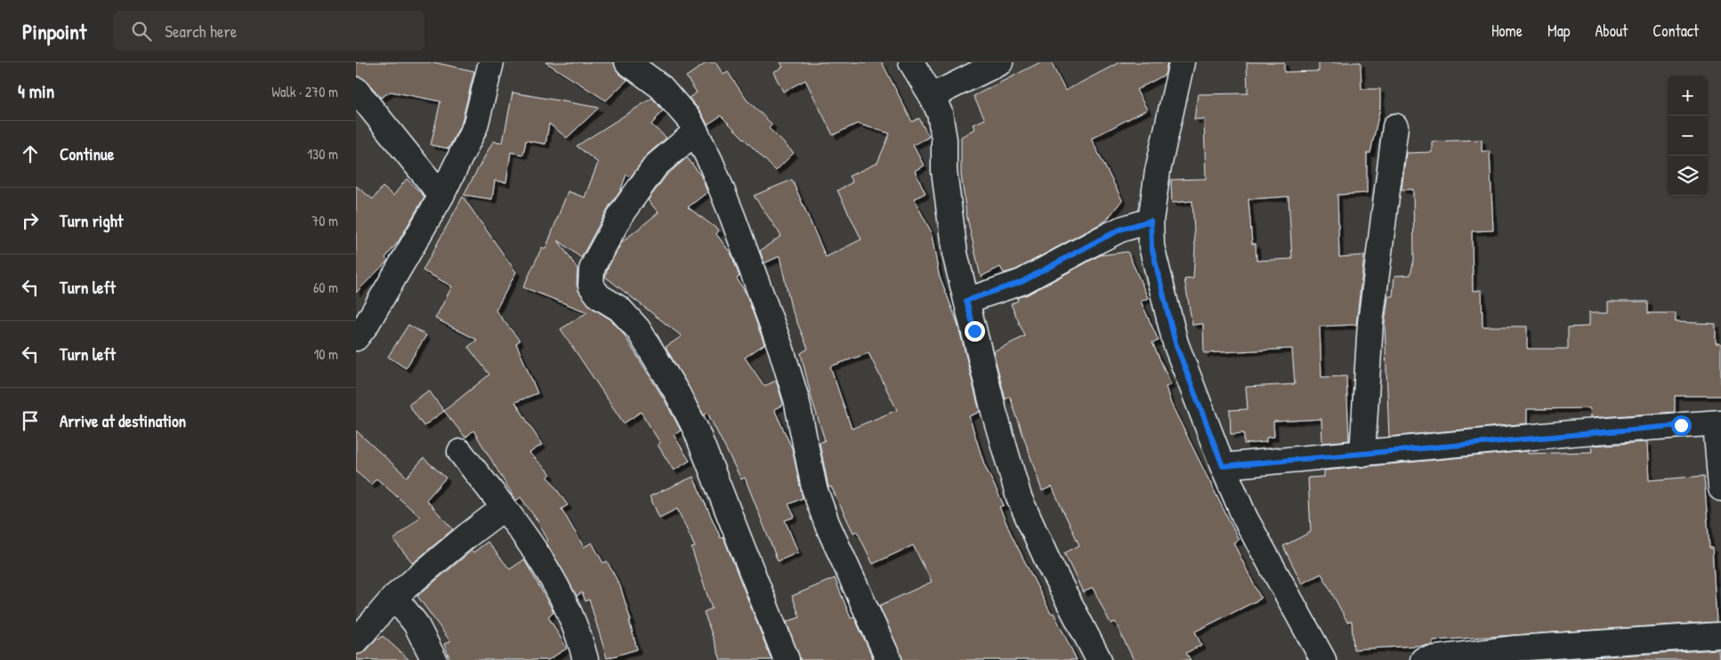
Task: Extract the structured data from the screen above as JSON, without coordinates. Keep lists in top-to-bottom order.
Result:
{
  "page": {
    "header": "Pinpoint",
    "search": "Search here",
    "nav": [
      "Home",
      "Map",
      "About",
      "Contact"
    ],
    "heading": ["4 min", "Walk · 270 m"],
    "map_buttons": ["+", "−"],
    "list": [
      ["Continue", "130 m"],
      ["Turn right", "70 m"],
      ["Turn left", "60 m"],
      ["Turn left", "10 m"],
      "Arrive at destination"
    ]
  }
}
